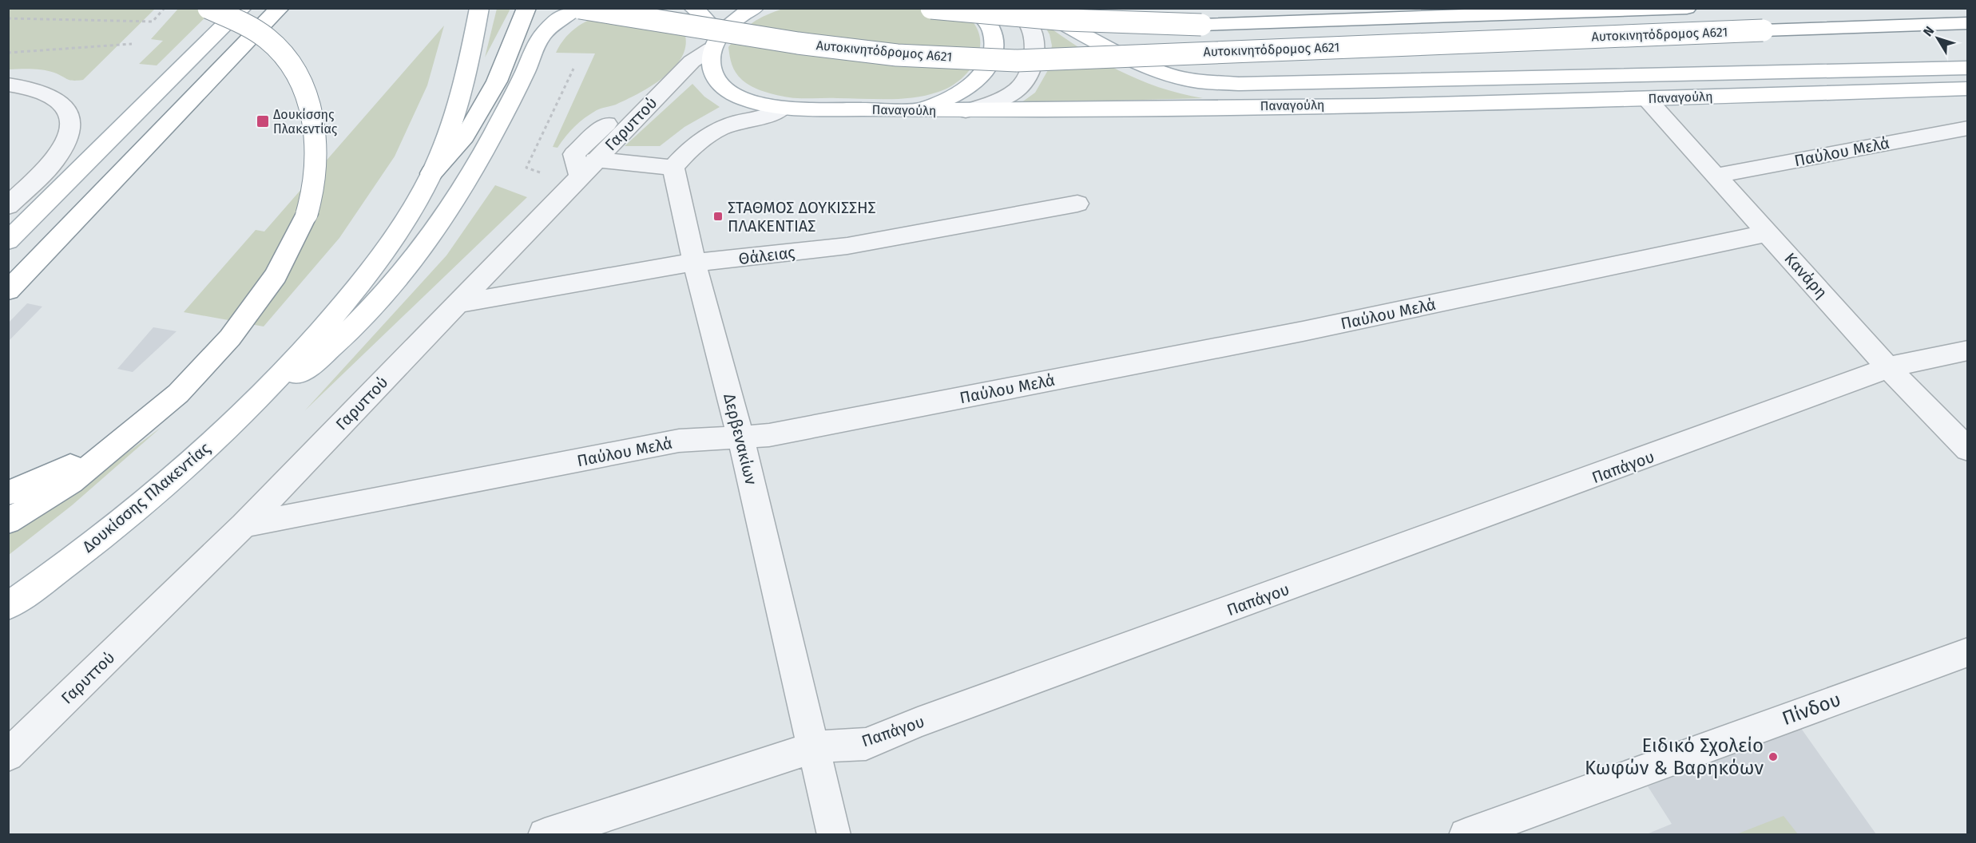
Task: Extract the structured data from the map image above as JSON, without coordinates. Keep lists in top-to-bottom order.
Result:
{
  "streets": {
    "main road": ["Αυτοκινητόδρομος Α621", "Παναγούλη", "Δουκίσσης Πλακεντίας"],
    "street": [
      "Γαρυττού",
      "Παύλου Μελά",
      "Θάλειας",
      "Κανάρη",
      "Δερβενακίων",
      "Παπάγου",
      "Πίνδου"
    ]
  },
  "crossings": [
    ["Παναγούλη", "Γαρυττού"],
    ["Παναγούλη", "Κανάρη"],
    ["Γαρυττού", "Παύλου Μελά"],
    ["Γαρυττού", "Θάλειας"],
    ["Παύλου Μελά", "Κανάρη"],
    ["Παύλου Μελά", "Δερβενακίων"],
    ["Θάλειας", "Δερβενακίων"],
    ["Κανάρη", "Παπάγου"],
    ["Δερβενακίων", "Παπάγου"]
  ],
  "places": {
    "transit": ["Δουκίσσης Πλακεντίας", "ΣΤΑΘΜΟΣ ΔΟΥΚΙΣΣΗΣ ΠΛΑΚΕΝΤΙΑΣ"],
    "other": ["Ειδικό Σχολείο Κωφών & Βαρηκόων"]
  },
  "north": "top left"
}
